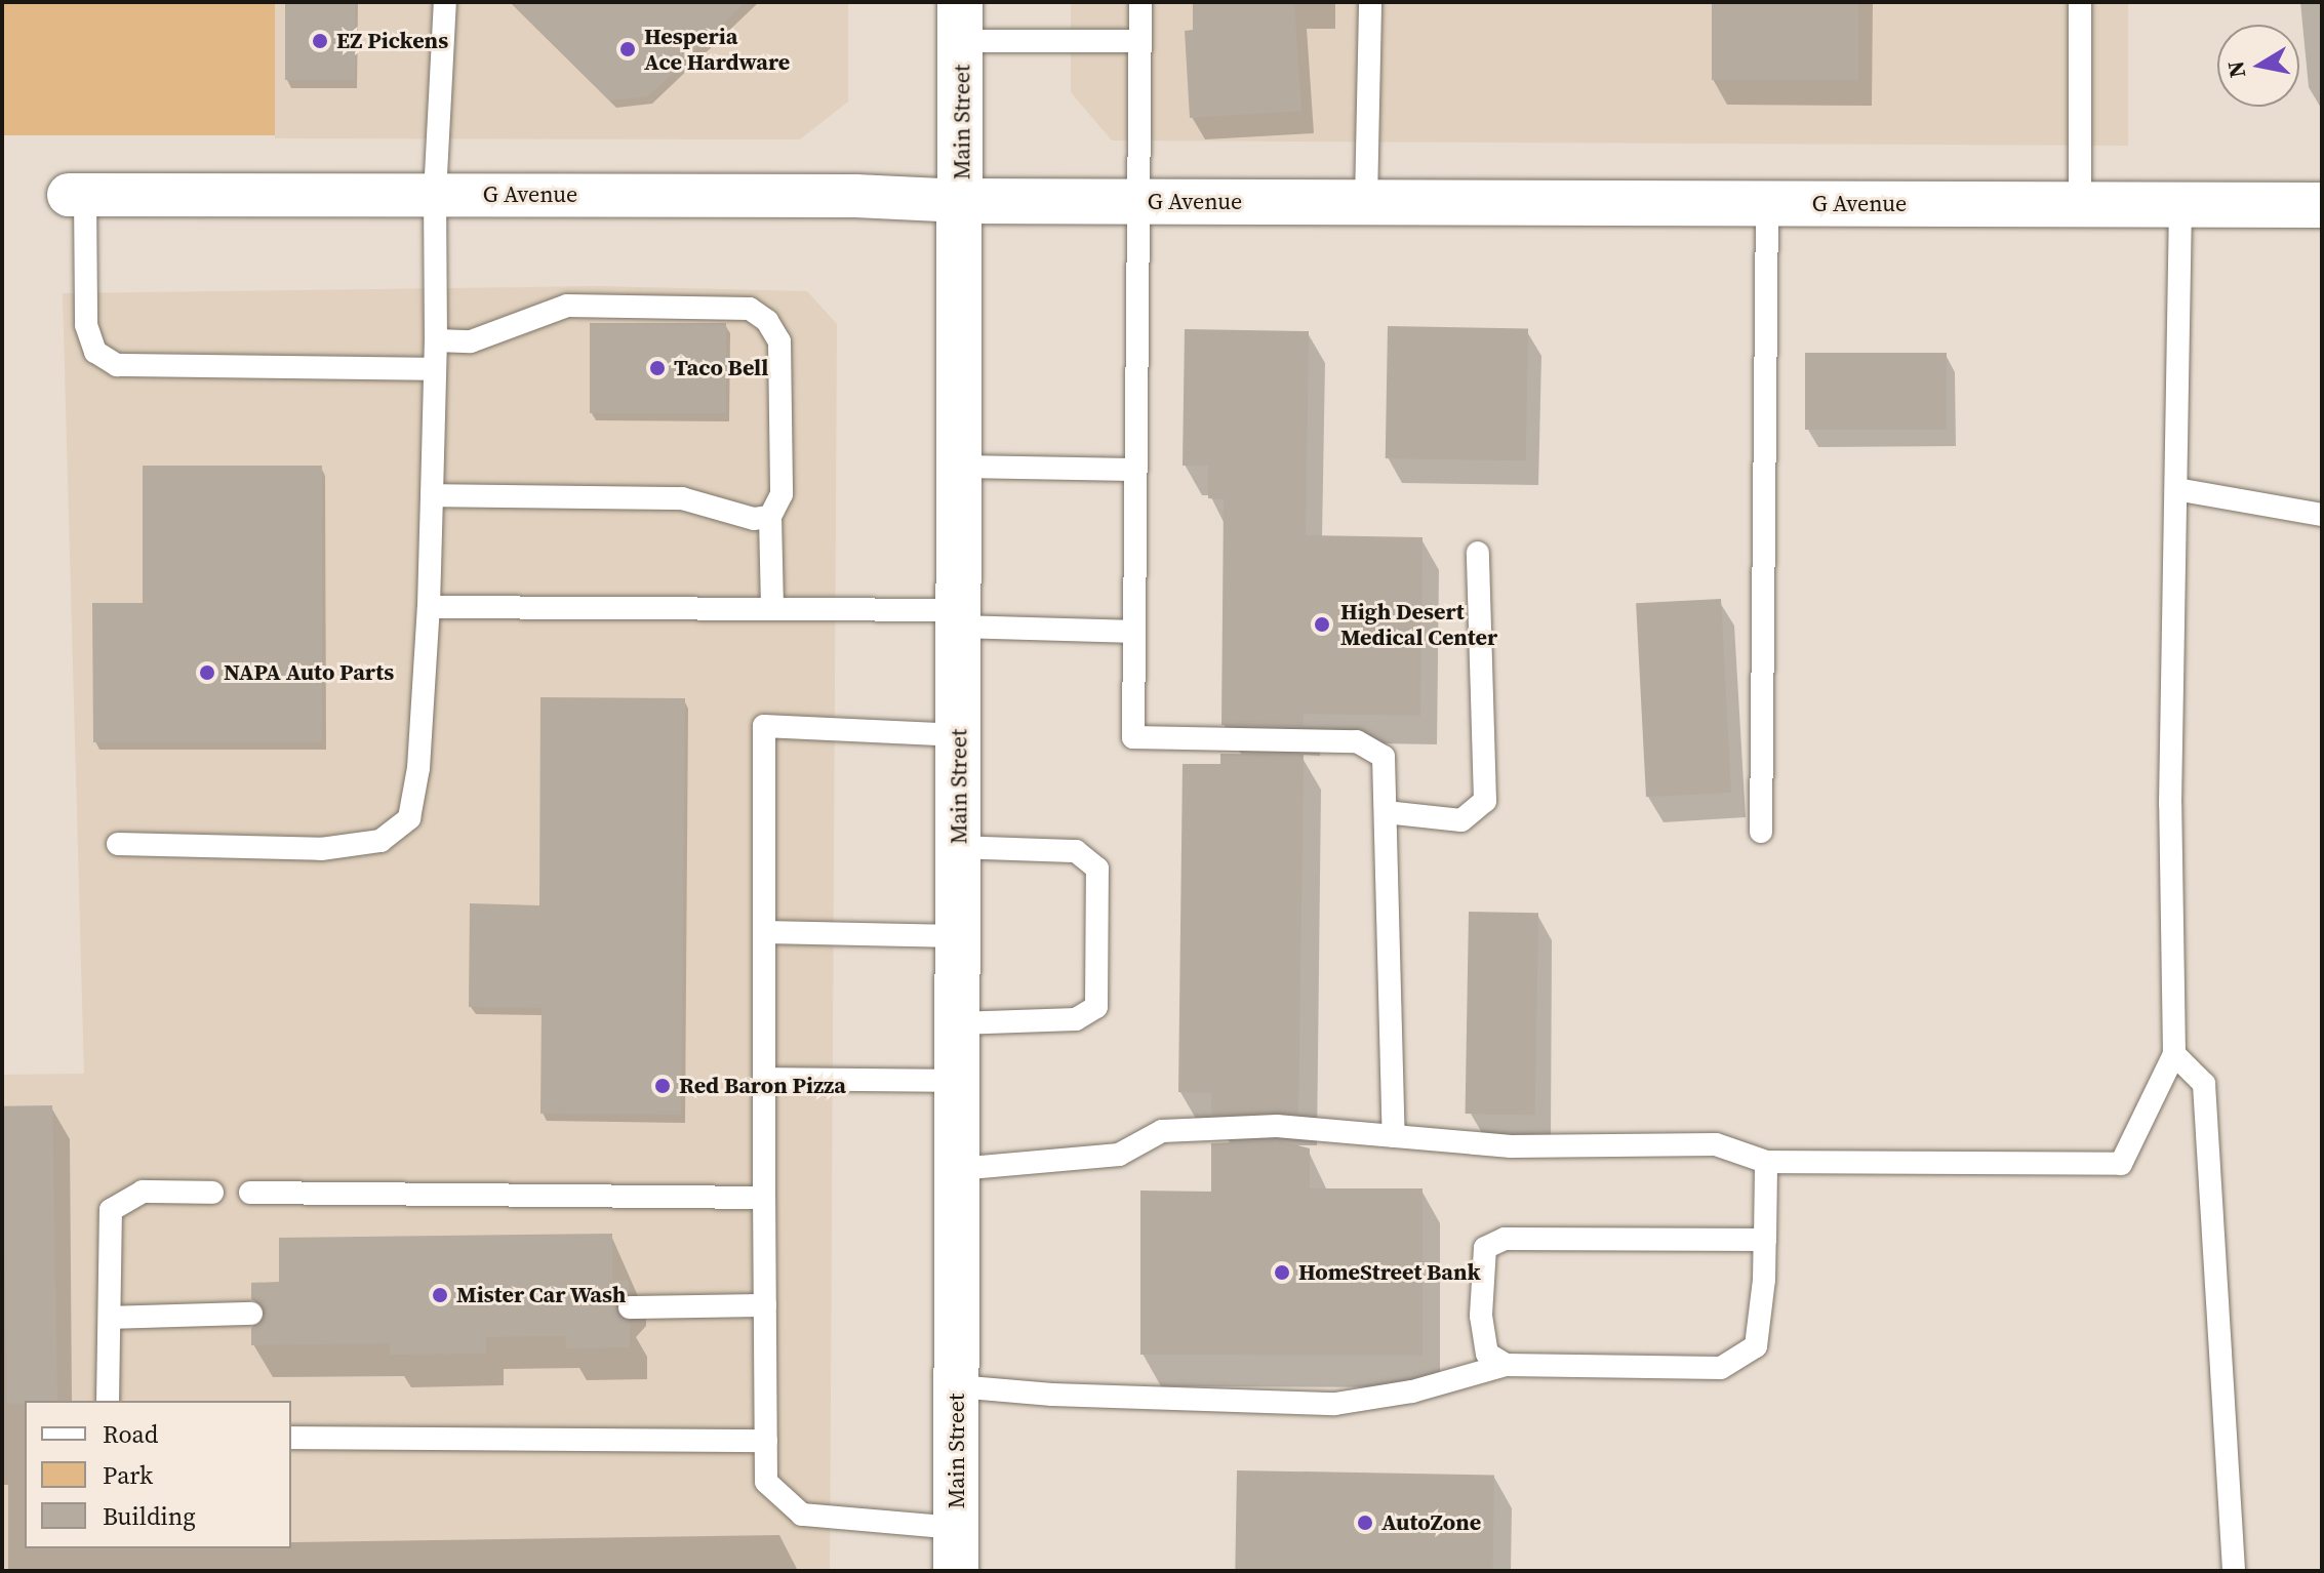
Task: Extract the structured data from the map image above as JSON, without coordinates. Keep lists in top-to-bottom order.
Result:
{
  "streets": {
    "main road": ["Main Street", "G Avenue"]
  },
  "crossings": [
    ["Main Street", "G Avenue"]
  ],
  "places": [
    "EZ Pickens",
    "Hesperia Ace Hardware",
    "Taco Bell",
    "High Desert Medical Center",
    "NAPA Auto Parts",
    "Red Baron Pizza",
    "HomeStreet Bank",
    "Mister Car Wash",
    "AutoZone"
  ],
  "legend": ["Road", "Park", "Building"],
  "north": "left"
}
